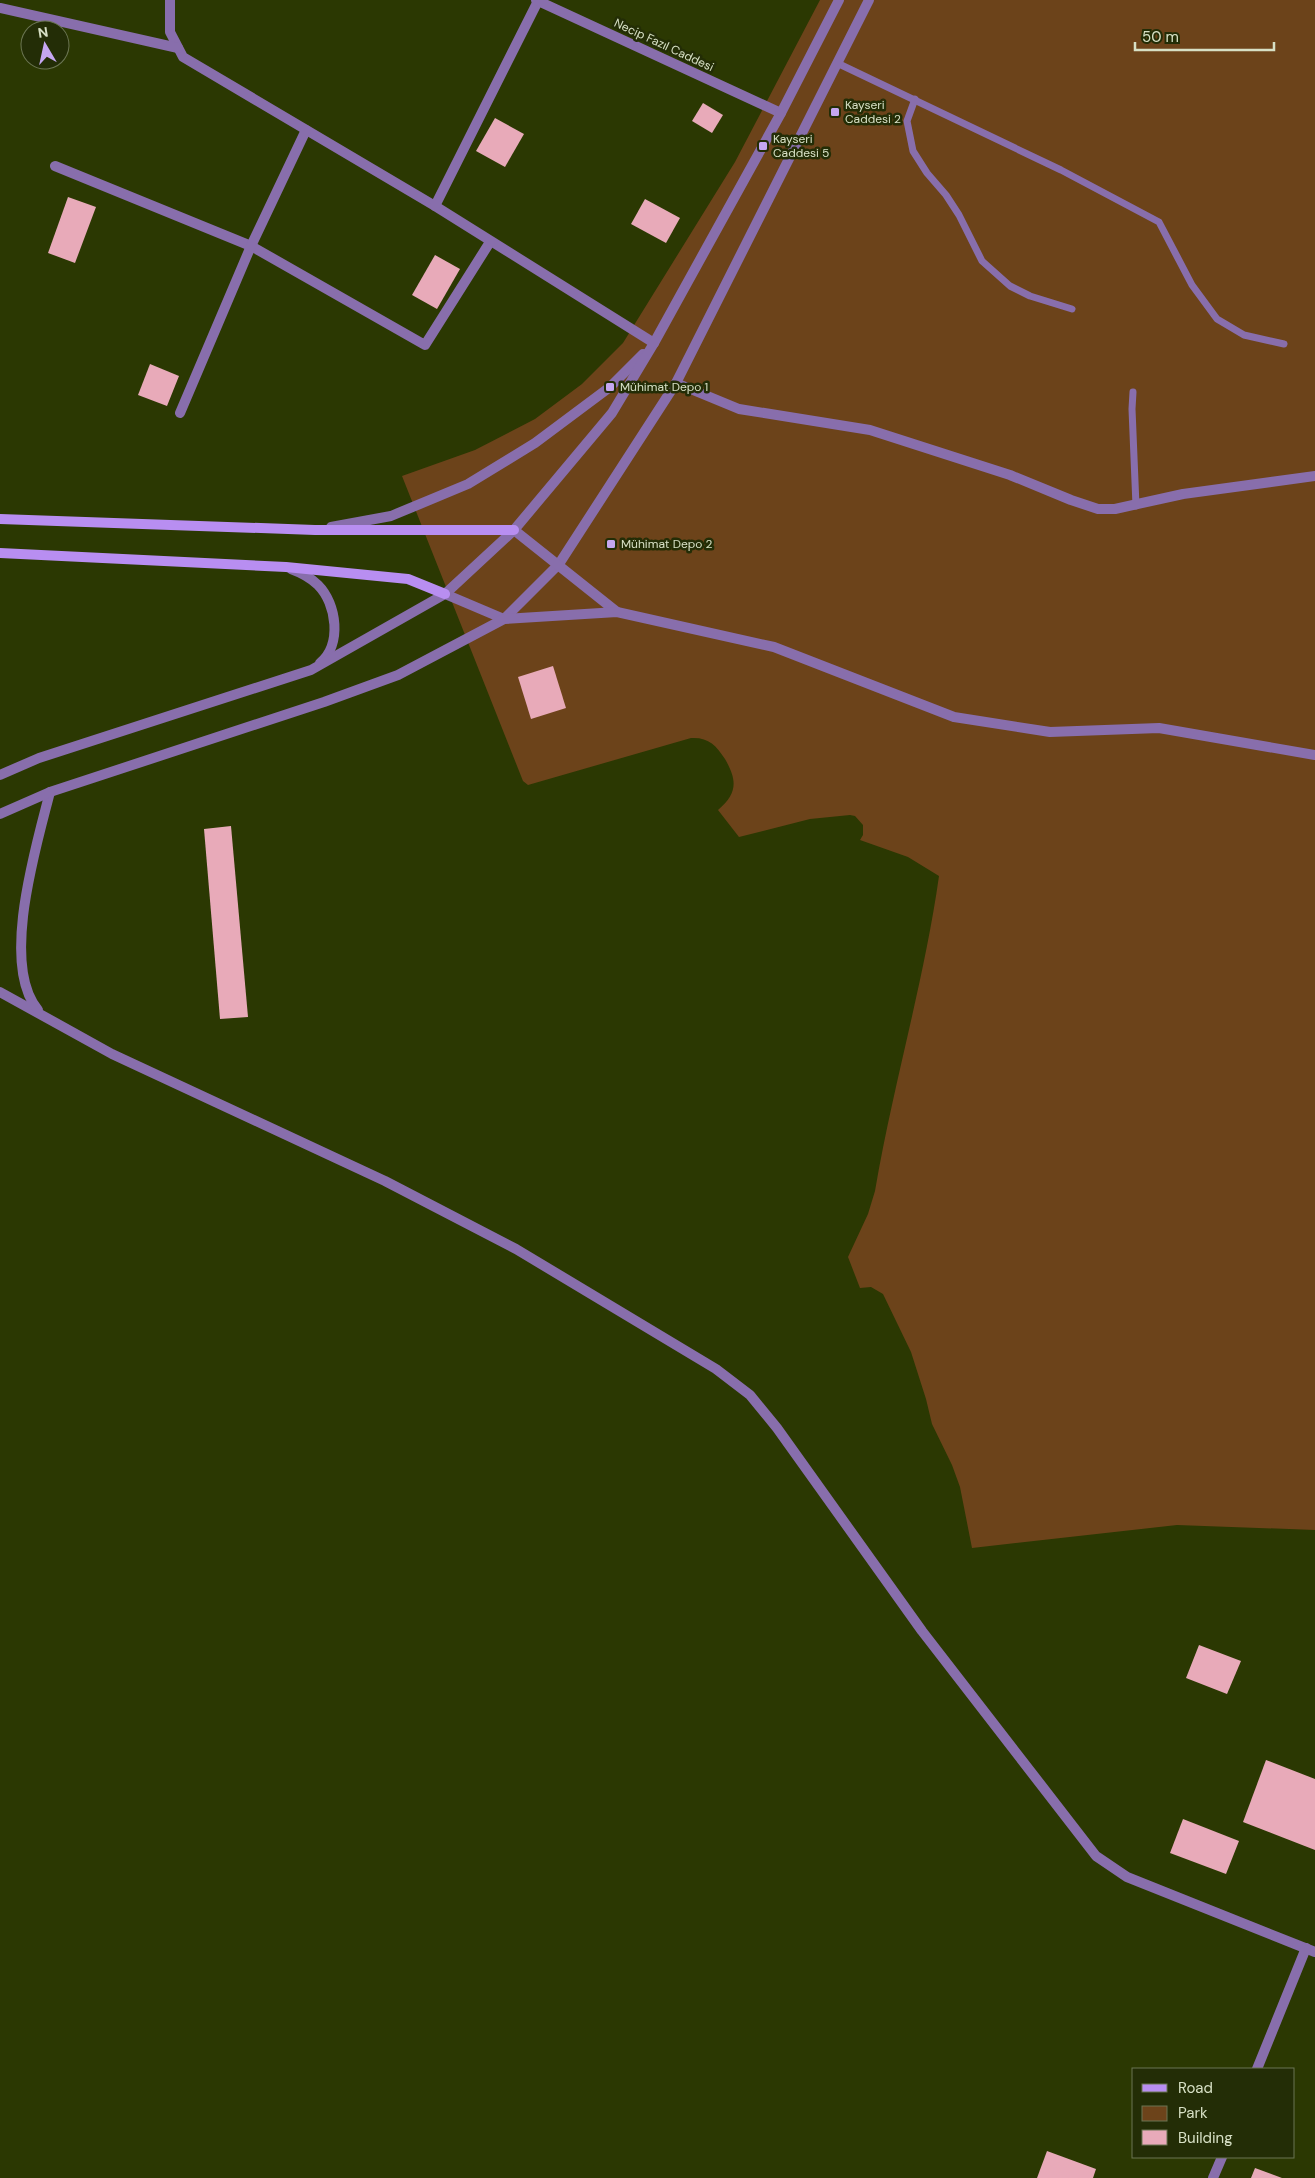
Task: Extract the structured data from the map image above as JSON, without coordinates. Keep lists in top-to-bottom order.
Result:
{
  "streets": {
    "street": ["Necip Fazıl Caddesi"]
  },
  "places": {
    "transit": [
      "Kayseri Caddesi 2",
      "Kayseri Caddesi 5",
      "Mühimat Depo 1",
      "Mühimat Depo 2"
    ]
  },
  "legend": ["Road", "Park", "Building"],
  "scale_bar": "50 m",
  "north": "top"
}
